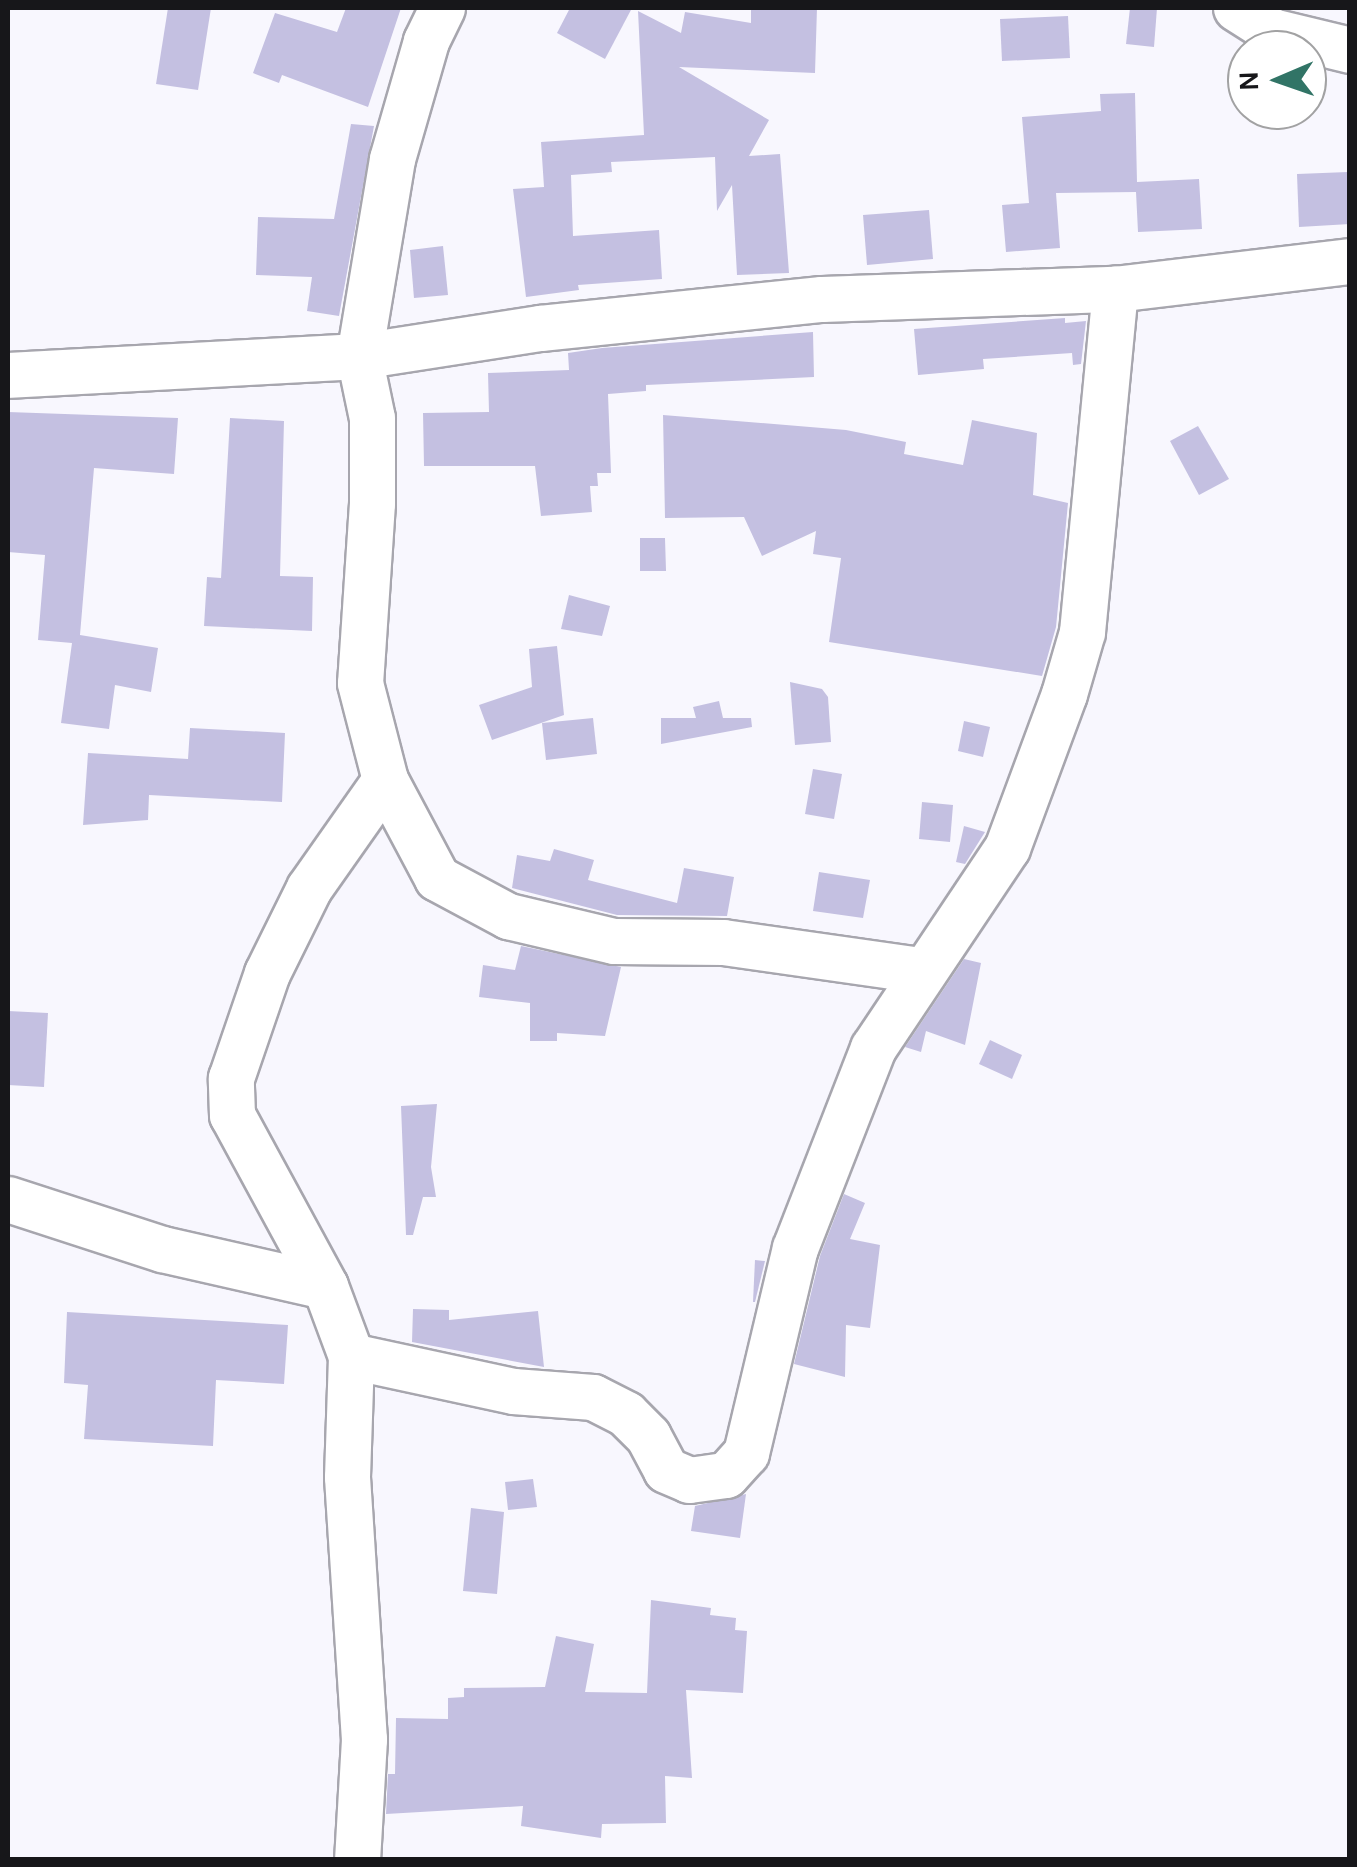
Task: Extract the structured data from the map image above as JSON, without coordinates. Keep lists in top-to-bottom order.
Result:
{
  "north": "left"
}
